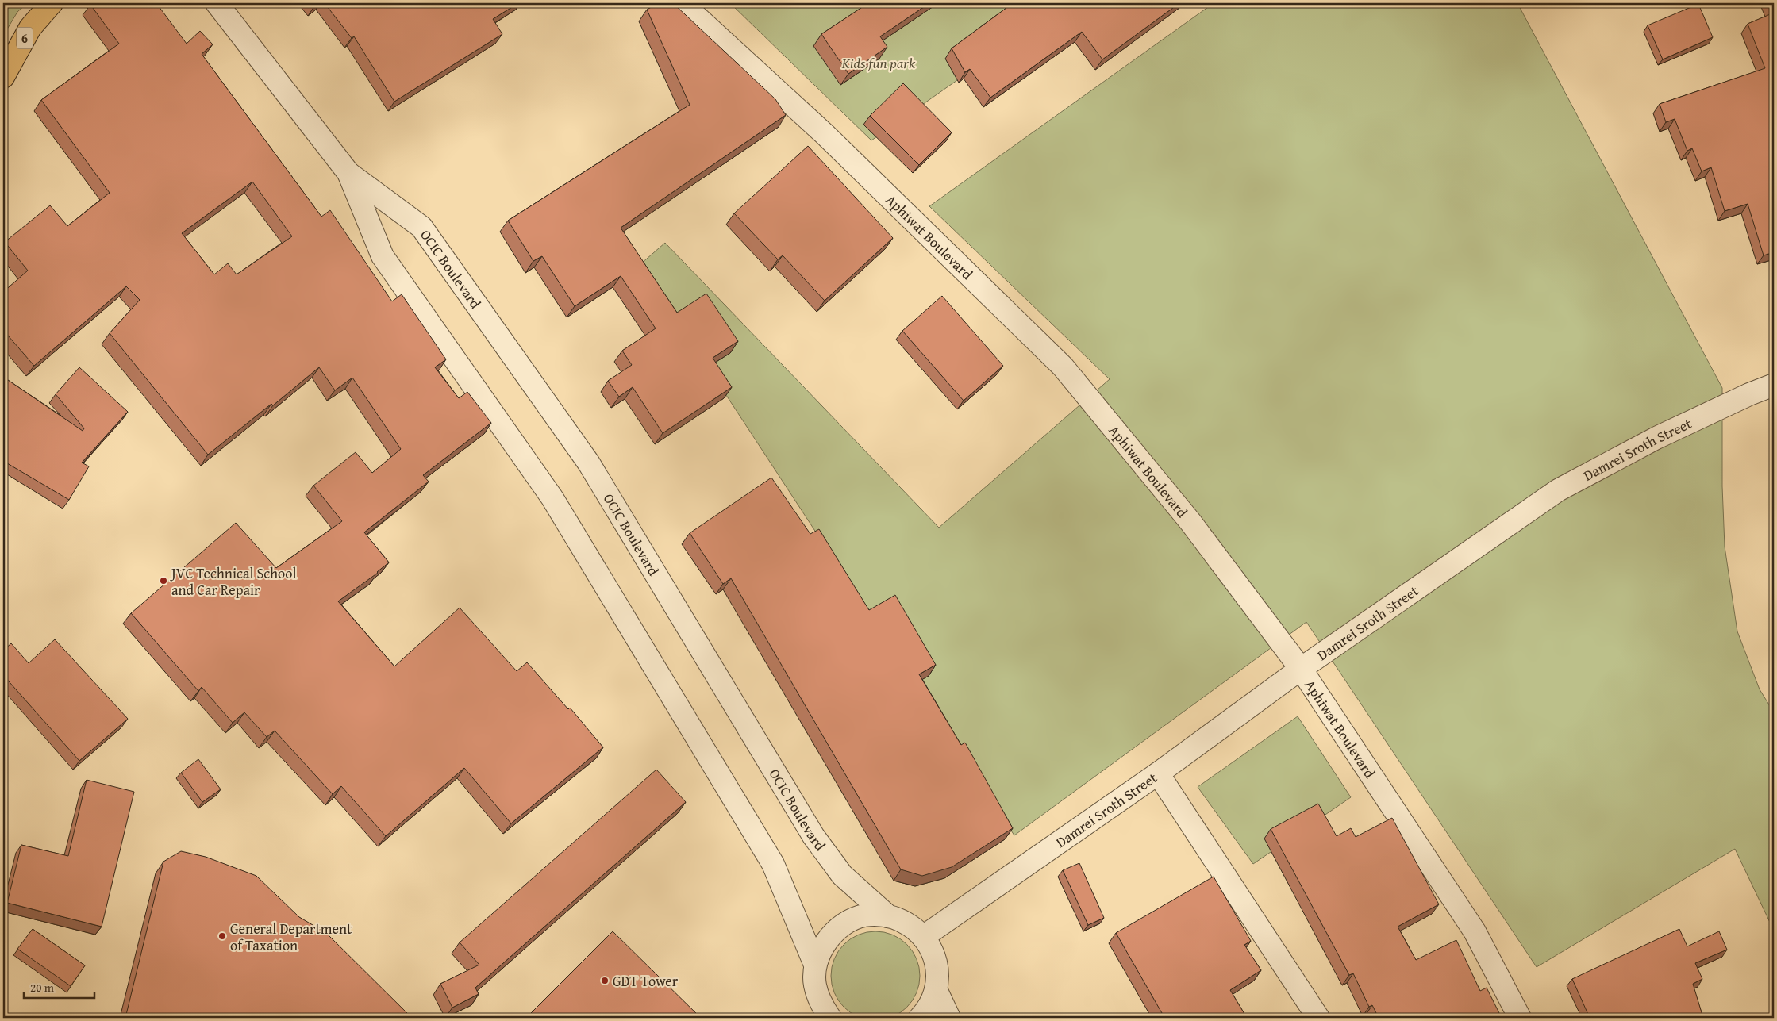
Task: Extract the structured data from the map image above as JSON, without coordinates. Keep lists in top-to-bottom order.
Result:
{
  "streets": {
    "highway": ["6"],
    "street": ["Aphiwat Boulevard", "OCIC Boulevard", "Damrei Sroth Street"]
  },
  "crossings": [
    ["Aphiwat Boulevard", "Damrei Sroth Street"]
  ],
  "parks": ["Kids fun park"],
  "places": ["JVC Technical School and Car Repair", "General Department of Taxation", "GDT Tower"],
  "scale_bar": "20 m"
}
